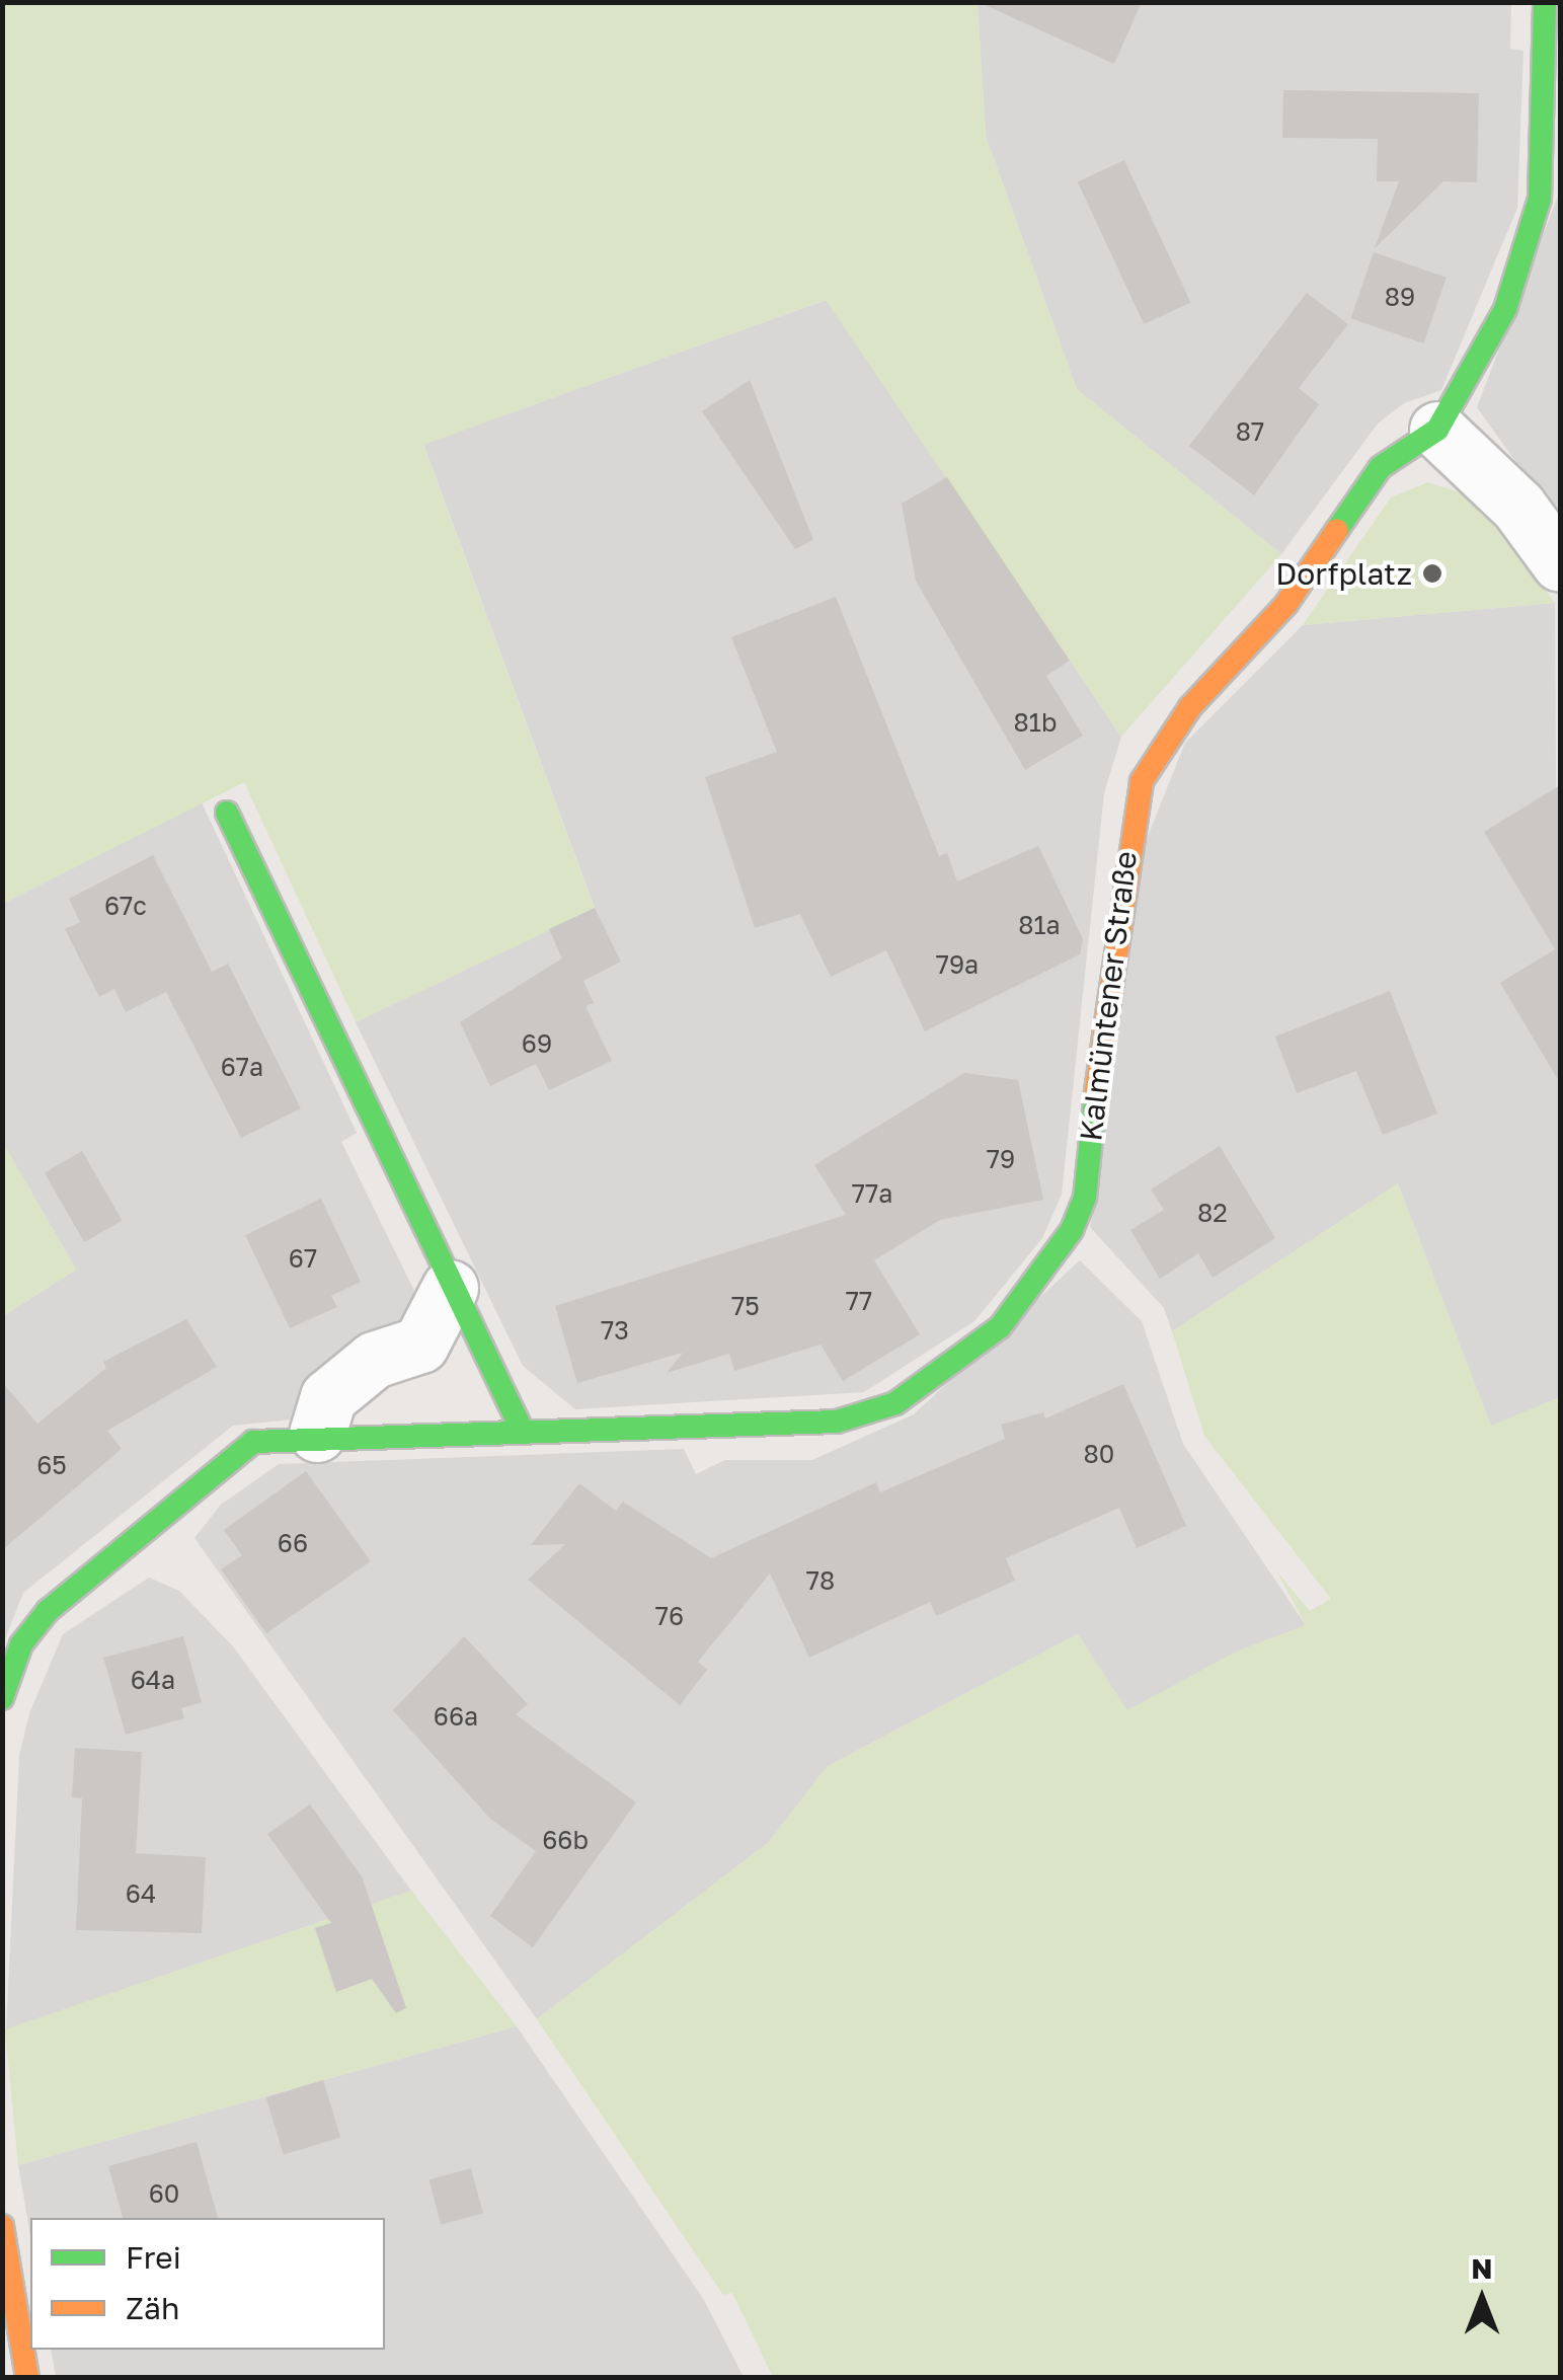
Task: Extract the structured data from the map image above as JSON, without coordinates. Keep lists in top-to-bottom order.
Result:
{
  "streets": {
    "street": ["Kalmüntener Straße"]
  },
  "places": ["Dorfplatz"],
  "house_numbers": [
    "89",
    "87",
    "81b",
    "67c",
    "81a",
    "79a",
    "69",
    "67a",
    "79",
    "77a",
    "82",
    "67",
    "77",
    "75",
    "73",
    "80",
    "65",
    "66",
    "78",
    "76",
    "64a",
    "66a",
    "66b",
    "64",
    "60"
  ],
  "legend": ["Frei", "Zäh"],
  "north": "top"
}
